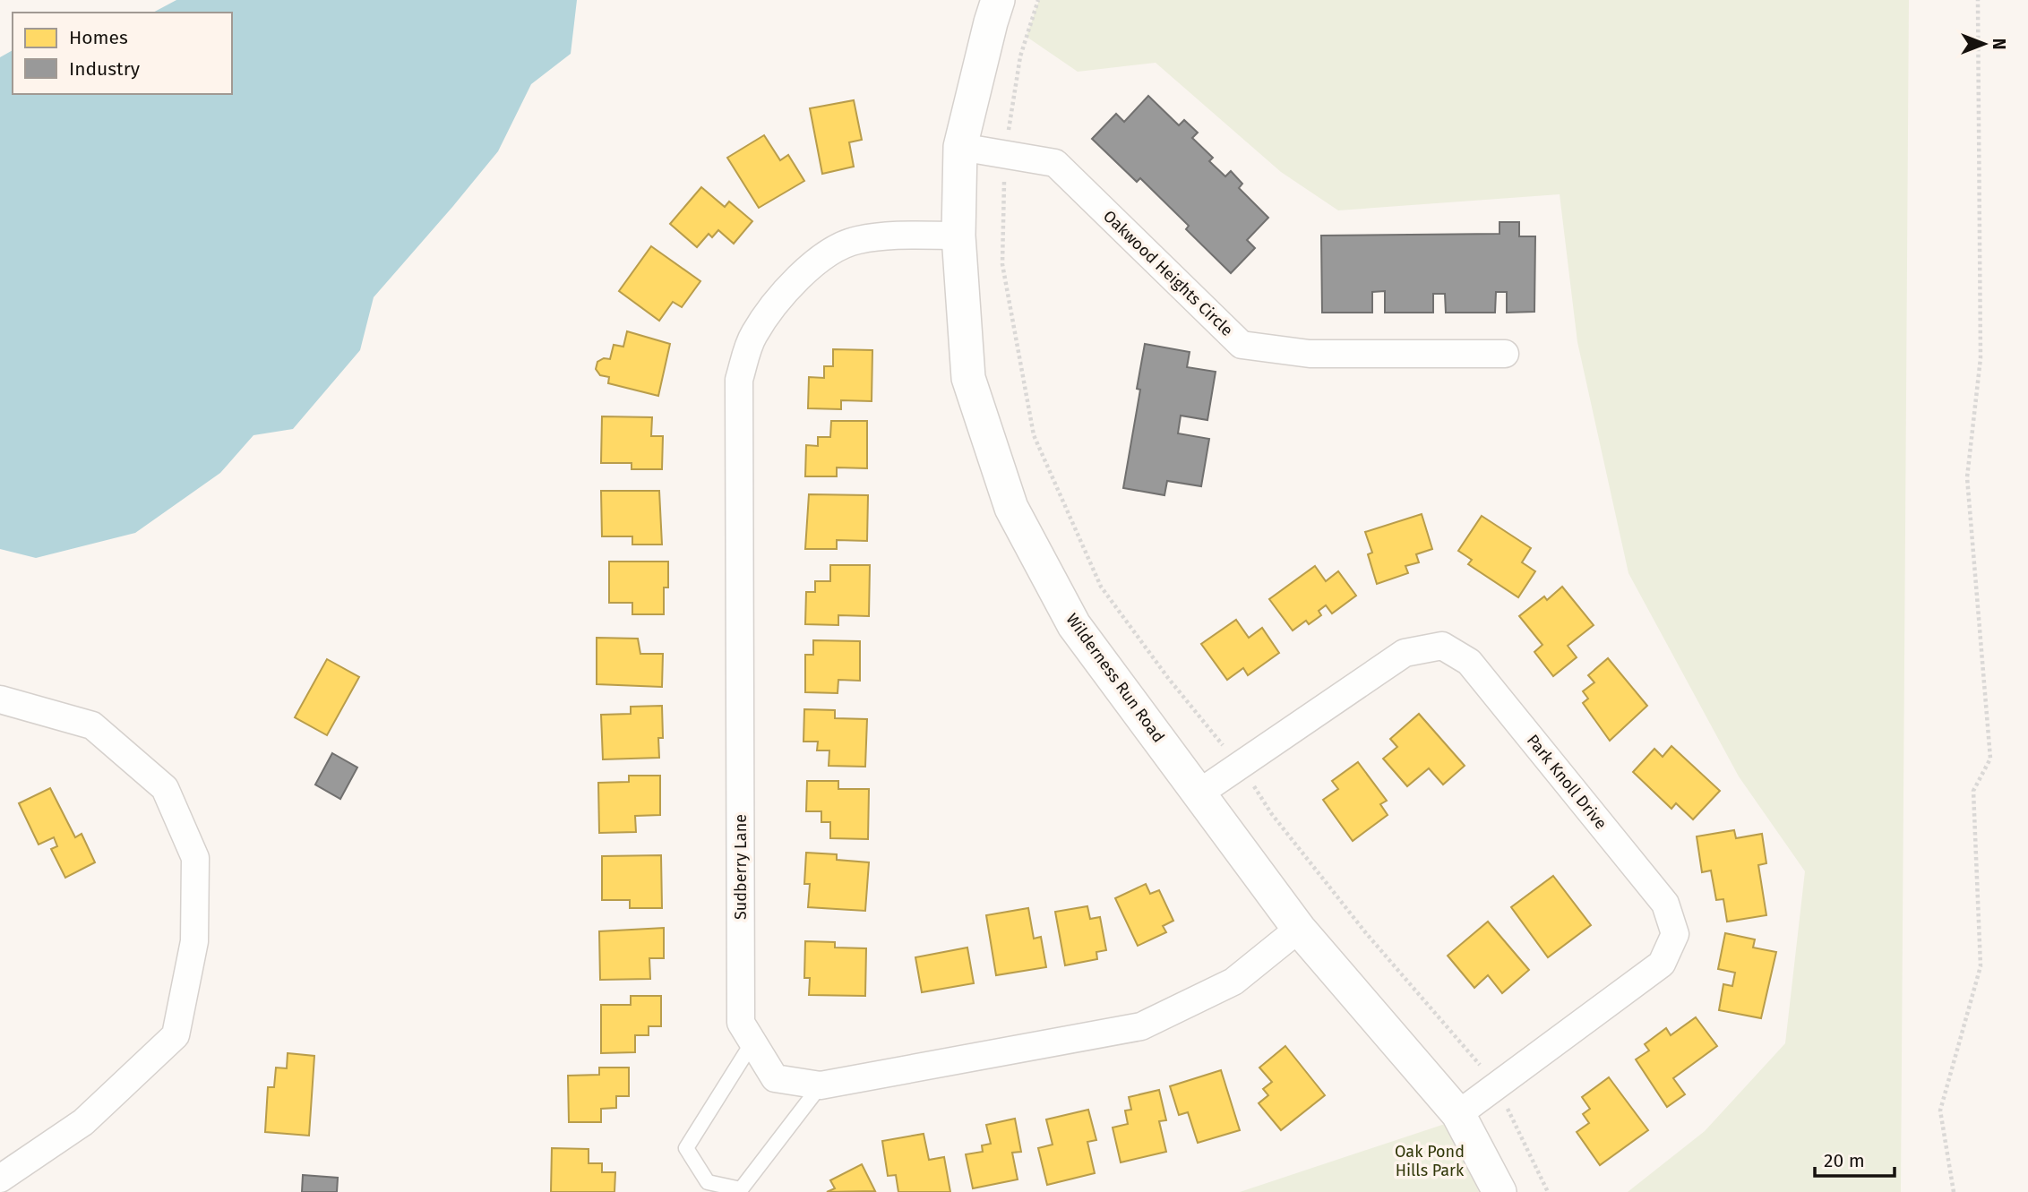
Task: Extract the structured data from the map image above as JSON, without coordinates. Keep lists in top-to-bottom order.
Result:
{
  "streets": {
    "street": [
      "Oakwood Heights Circle",
      "Wilderness Run Road",
      "Park Knoll Drive",
      "Sudberry Lane"
    ]
  },
  "crossings": [
    ["Oakwood Heights Circle", "Wilderness Run Road"],
    ["Wilderness Run Road", "Park Knoll Drive"],
    ["Wilderness Run Road", "Sudberry Lane"]
  ],
  "parks": ["Oak Pond Hills Park"],
  "legend": ["Homes", "Industry"],
  "scale_bar": "20 m",
  "north": "right"
}
